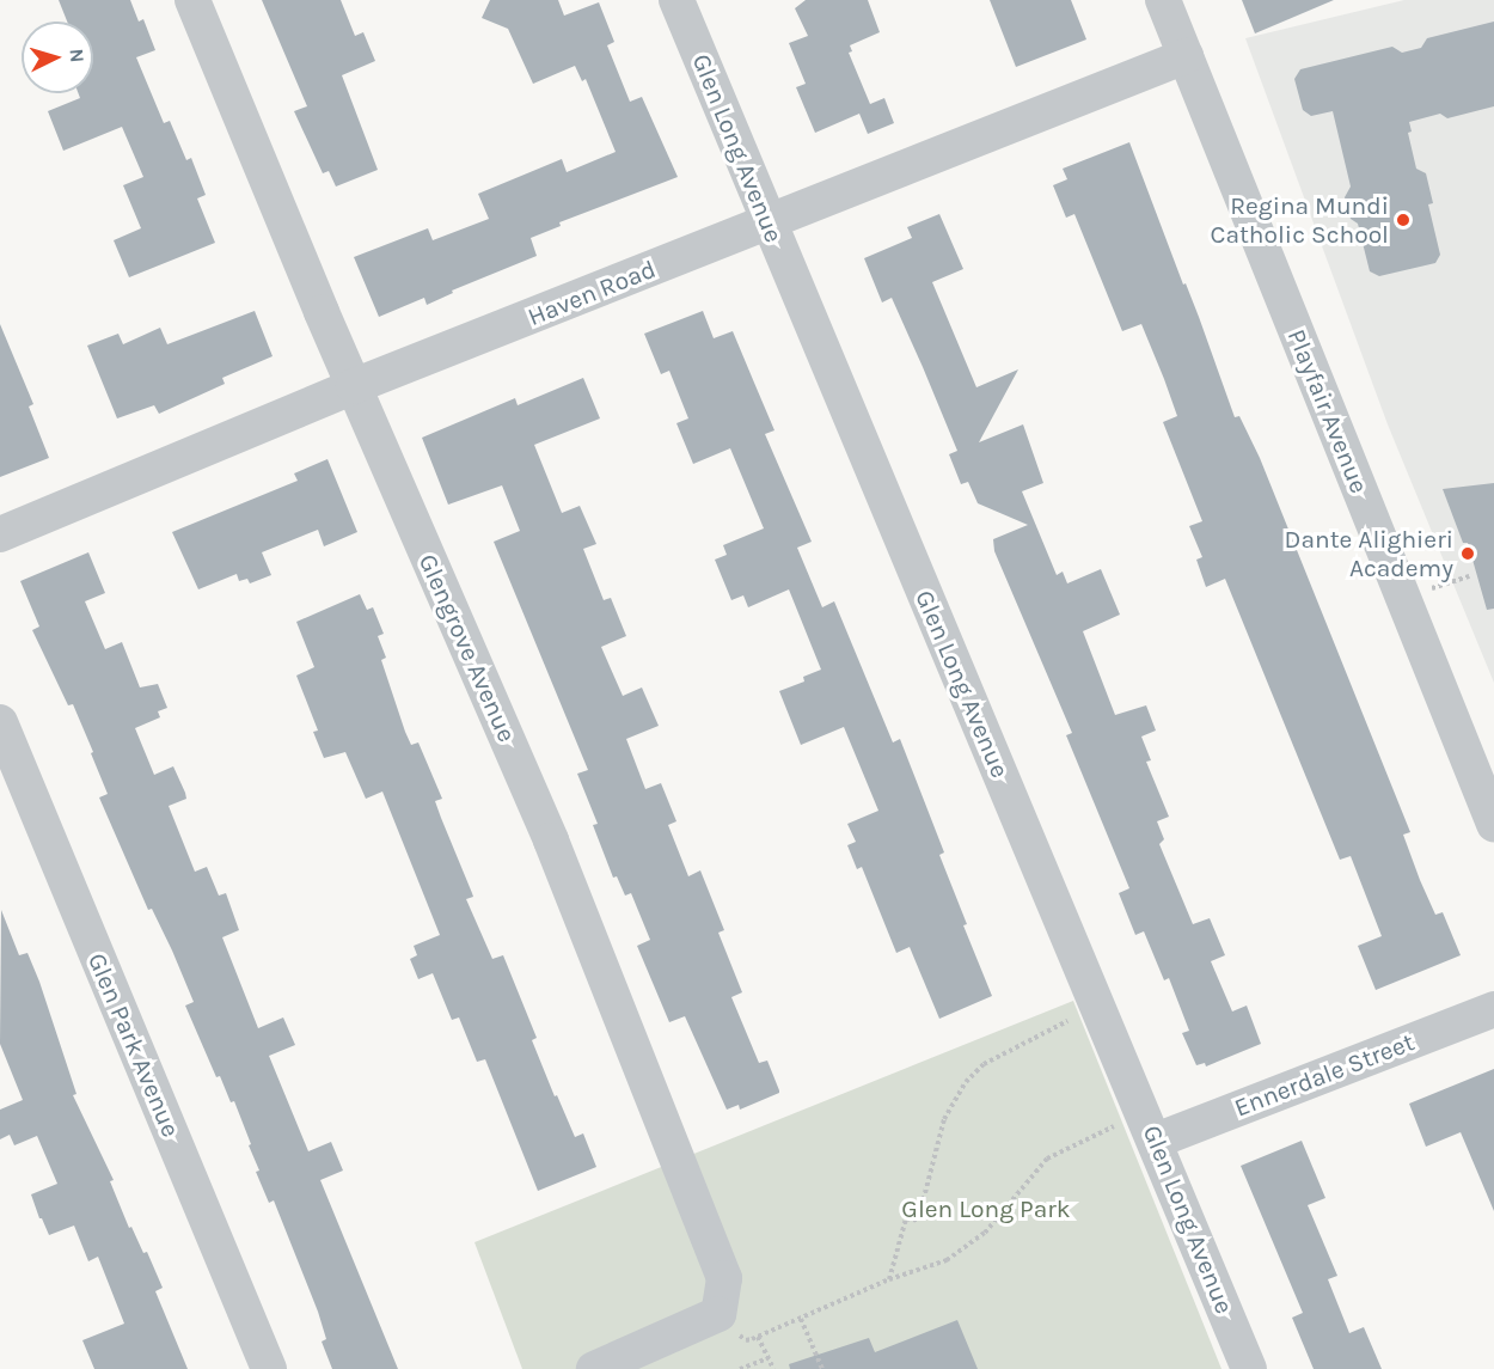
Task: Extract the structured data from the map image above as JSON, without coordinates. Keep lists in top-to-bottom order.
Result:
{
  "streets": {
    "street": [
      "Glen Long Avenue",
      "Haven Road",
      "Playfair Avenue",
      "Glengrove Avenue",
      "Glen Park Avenue",
      "Ennerdale Street"
    ]
  },
  "crossings": [
    ["Glen Long Avenue", "Haven Road"],
    ["Glen Long Avenue", "Ennerdale Street"],
    ["Haven Road", "Playfair Avenue"],
    ["Haven Road", "Glengrove Avenue"]
  ],
  "parks": ["Glen Long Park"],
  "places": ["Regina Mundi Catholic School", "Dante Alighieri Academy"],
  "north": "right"
}
